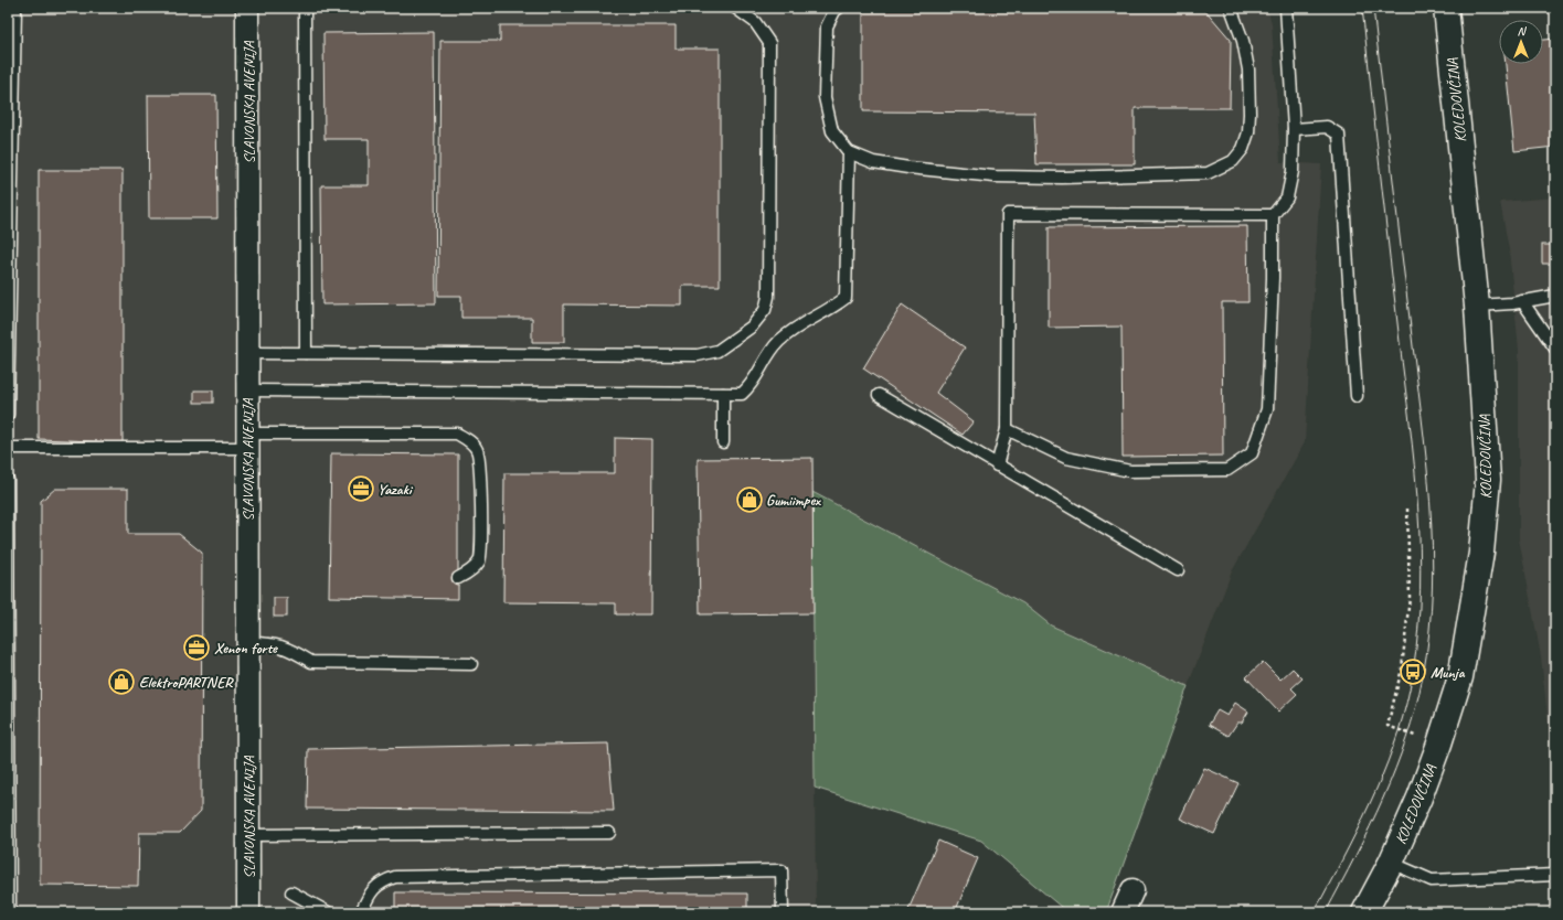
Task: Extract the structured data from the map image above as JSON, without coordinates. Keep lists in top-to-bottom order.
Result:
{
  "streets": {
    "street": ["KOLEDOVČINA", "SLAVONSKA AVENIJA"]
  },
  "places": {
    "office": ["Yazaki", "Xenon forte"],
    "shop": ["Gumiimpex", "ElektroPARTNER"],
    "bus stop": ["Munja"]
  },
  "north": "top"
}
